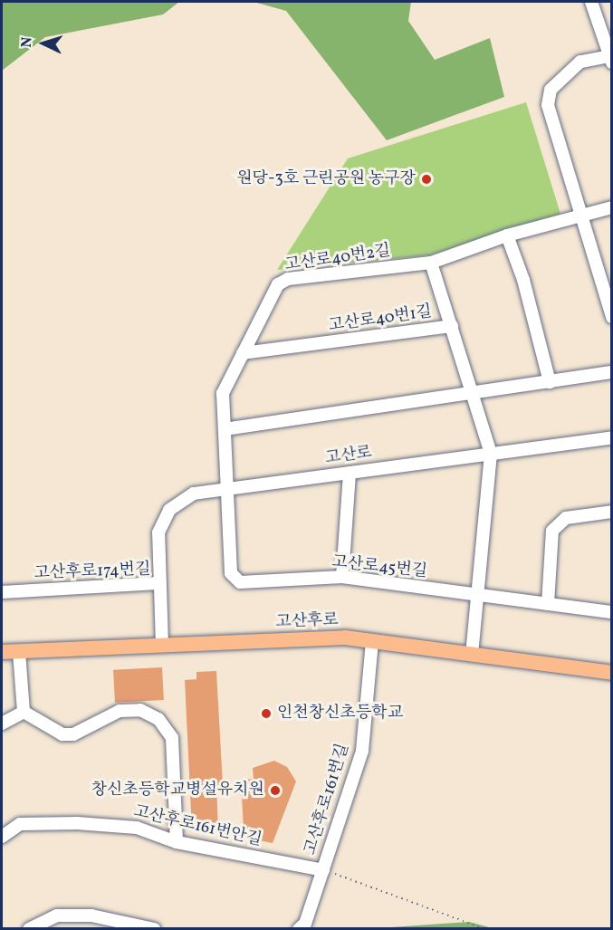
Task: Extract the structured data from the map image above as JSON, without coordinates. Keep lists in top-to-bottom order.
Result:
{
  "streets": {
    "main road": ["고산후로"],
    "street": [
      "고산로40번2길",
      "고산로40번1길",
      "고산로",
      "고산로45번길",
      "고산후로174번길",
      "고산후로161번길",
      "고산후로161번안길"
    ]
  },
  "crossings": [
    ["고산로40번2길", "고산로40번1길"],
    ["고산로40번2길", "고산로"],
    ["고산로40번2길", "고산로45번길"],
    ["고산로40번1길", "고산로"],
    ["고산로", "고산로45번길"],
    ["고산로", "고산후로174번길"],
    ["고산후로174번길", "고산후로"],
    ["고산후로", "고산후로161번길"],
    ["고산후로161번길", "고산후로161번안길"]
  ],
  "places": ["원당-3호 근린공원 농구장", "인천창신초등학교", "창신초등학교병설유치원"],
  "north": "left"
}
